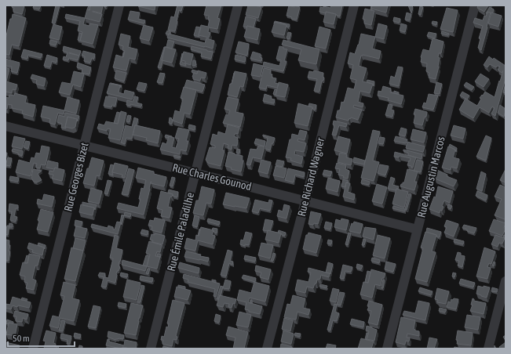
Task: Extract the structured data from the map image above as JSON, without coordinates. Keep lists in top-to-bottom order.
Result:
{
  "streets": {
    "street": [
      "Rue Georges Bizet",
      "Rue Charles Gounod",
      "Rue Richard Wagner",
      "Rue Augustin Marcos",
      "Rue Émile Paladilhe"
    ]
  },
  "crossings": [
    ["Rue Georges Bizet", "Rue Charles Gounod"],
    ["Rue Charles Gounod", "Rue Richard Wagner"],
    ["Rue Charles Gounod", "Rue Augustin Marcos"],
    ["Rue Charles Gounod", "Rue Émile Paladilhe"]
  ],
  "scale_bar": "50 m"
}
